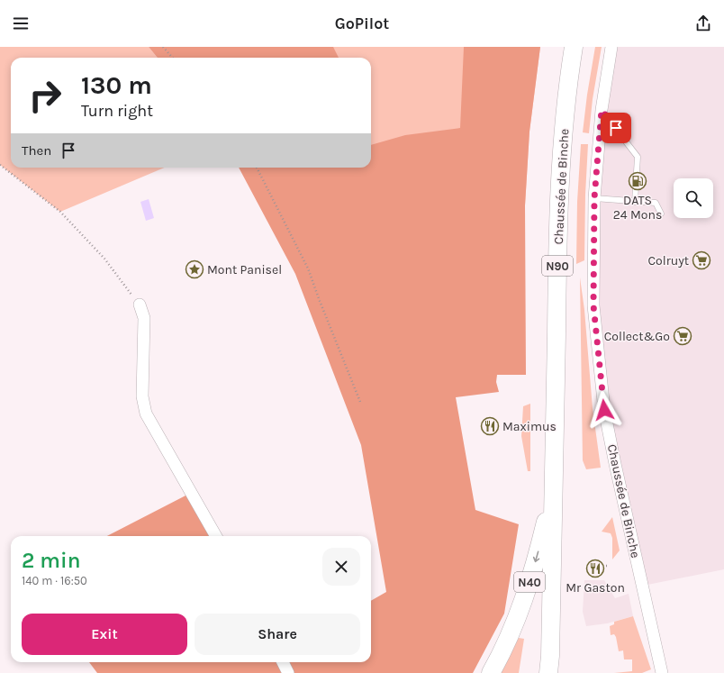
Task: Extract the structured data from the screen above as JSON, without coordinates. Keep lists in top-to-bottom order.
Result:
{
  "streets": {
    "main road": ["Chaussée de Binche", "N90", "N40"]
  },
  "crossings": [
    ["Chaussée de Binche", "N40"]
  ],
  "places": {
    "fuel station": ["DATS 24 Mons"],
    "supermarket": ["Colruyt", "Collect&Go"],
    "place": ["Mont Panisel"],
    "restaurant": ["Maximus", "Mr Gaston"]
  },
  "page": {
    "header": "GoPilot",
    "turn": ["130 m", "Turn right"],
    "then": "Then",
    "heading": ["2 min", "140 m · 16:50"],
    "buttons": ["Exit", "Share"]
  }
}
